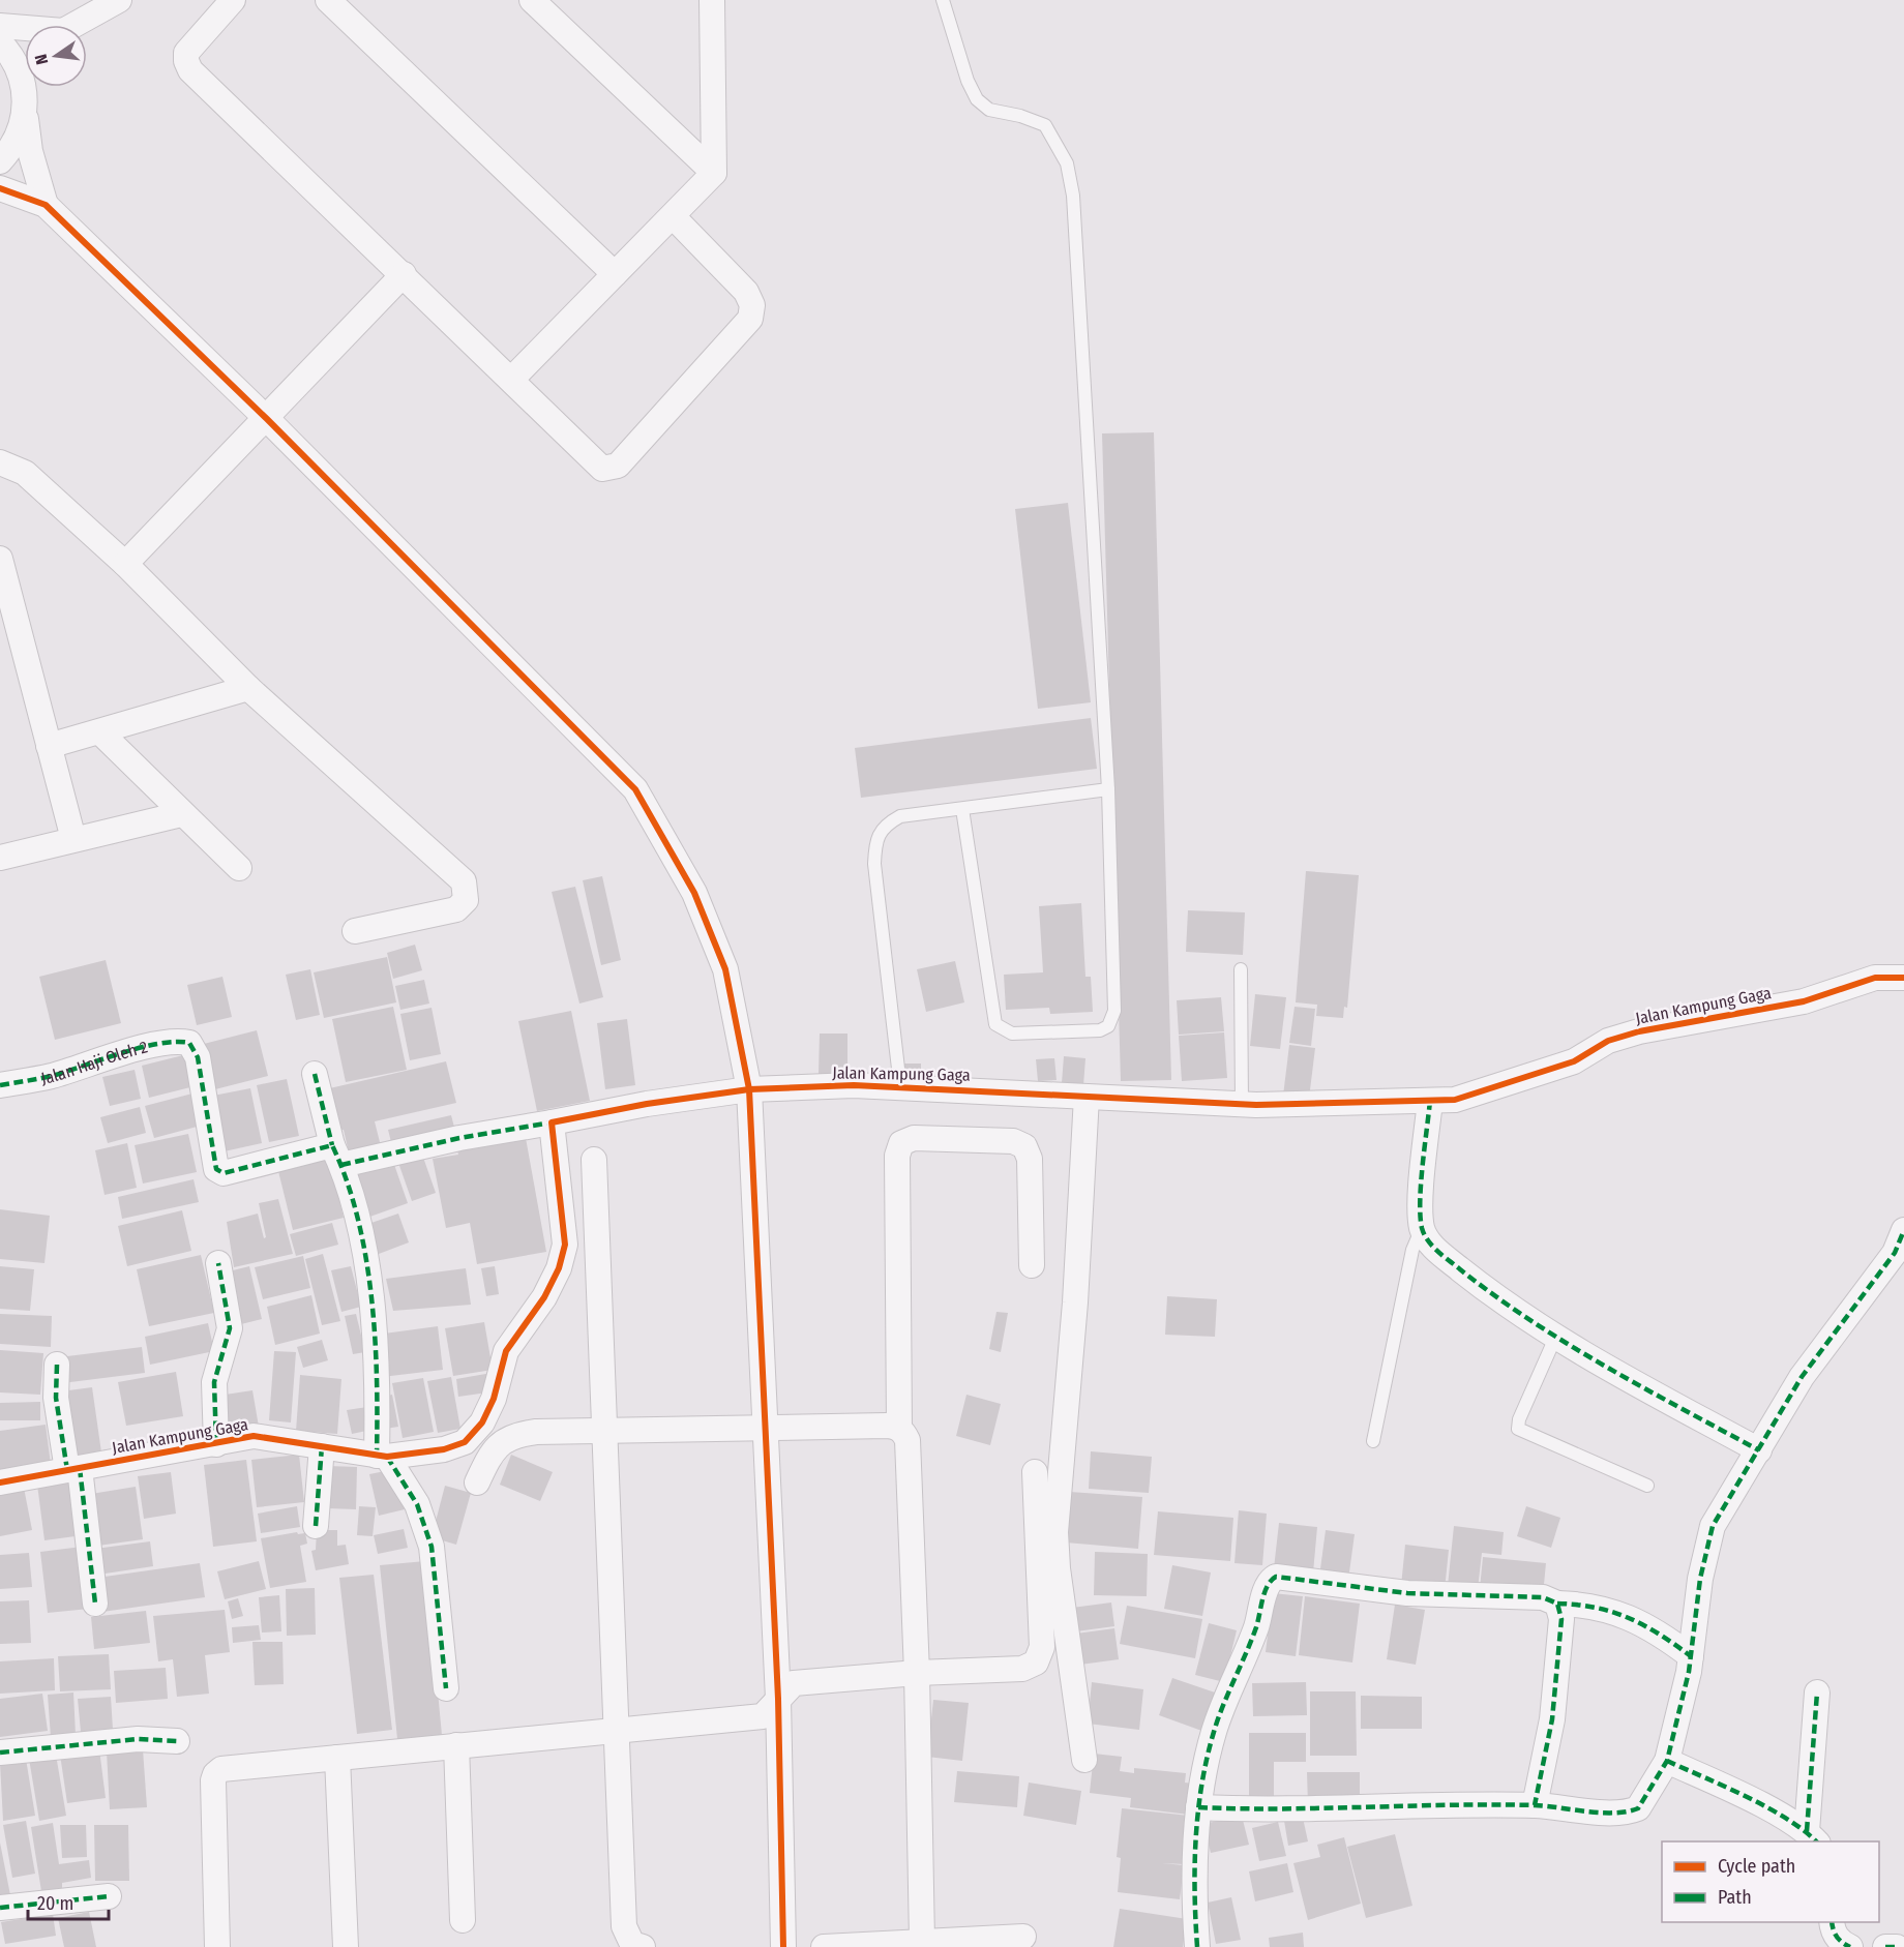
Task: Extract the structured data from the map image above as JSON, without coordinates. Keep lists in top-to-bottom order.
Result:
{
  "streets": {
    "street": ["Jalan Kampung Gaga", "Jalan Haji Oleh 2"]
  },
  "legend": ["Cycle path", "Path"],
  "scale_bar": "20 m",
  "north": "left"
}
